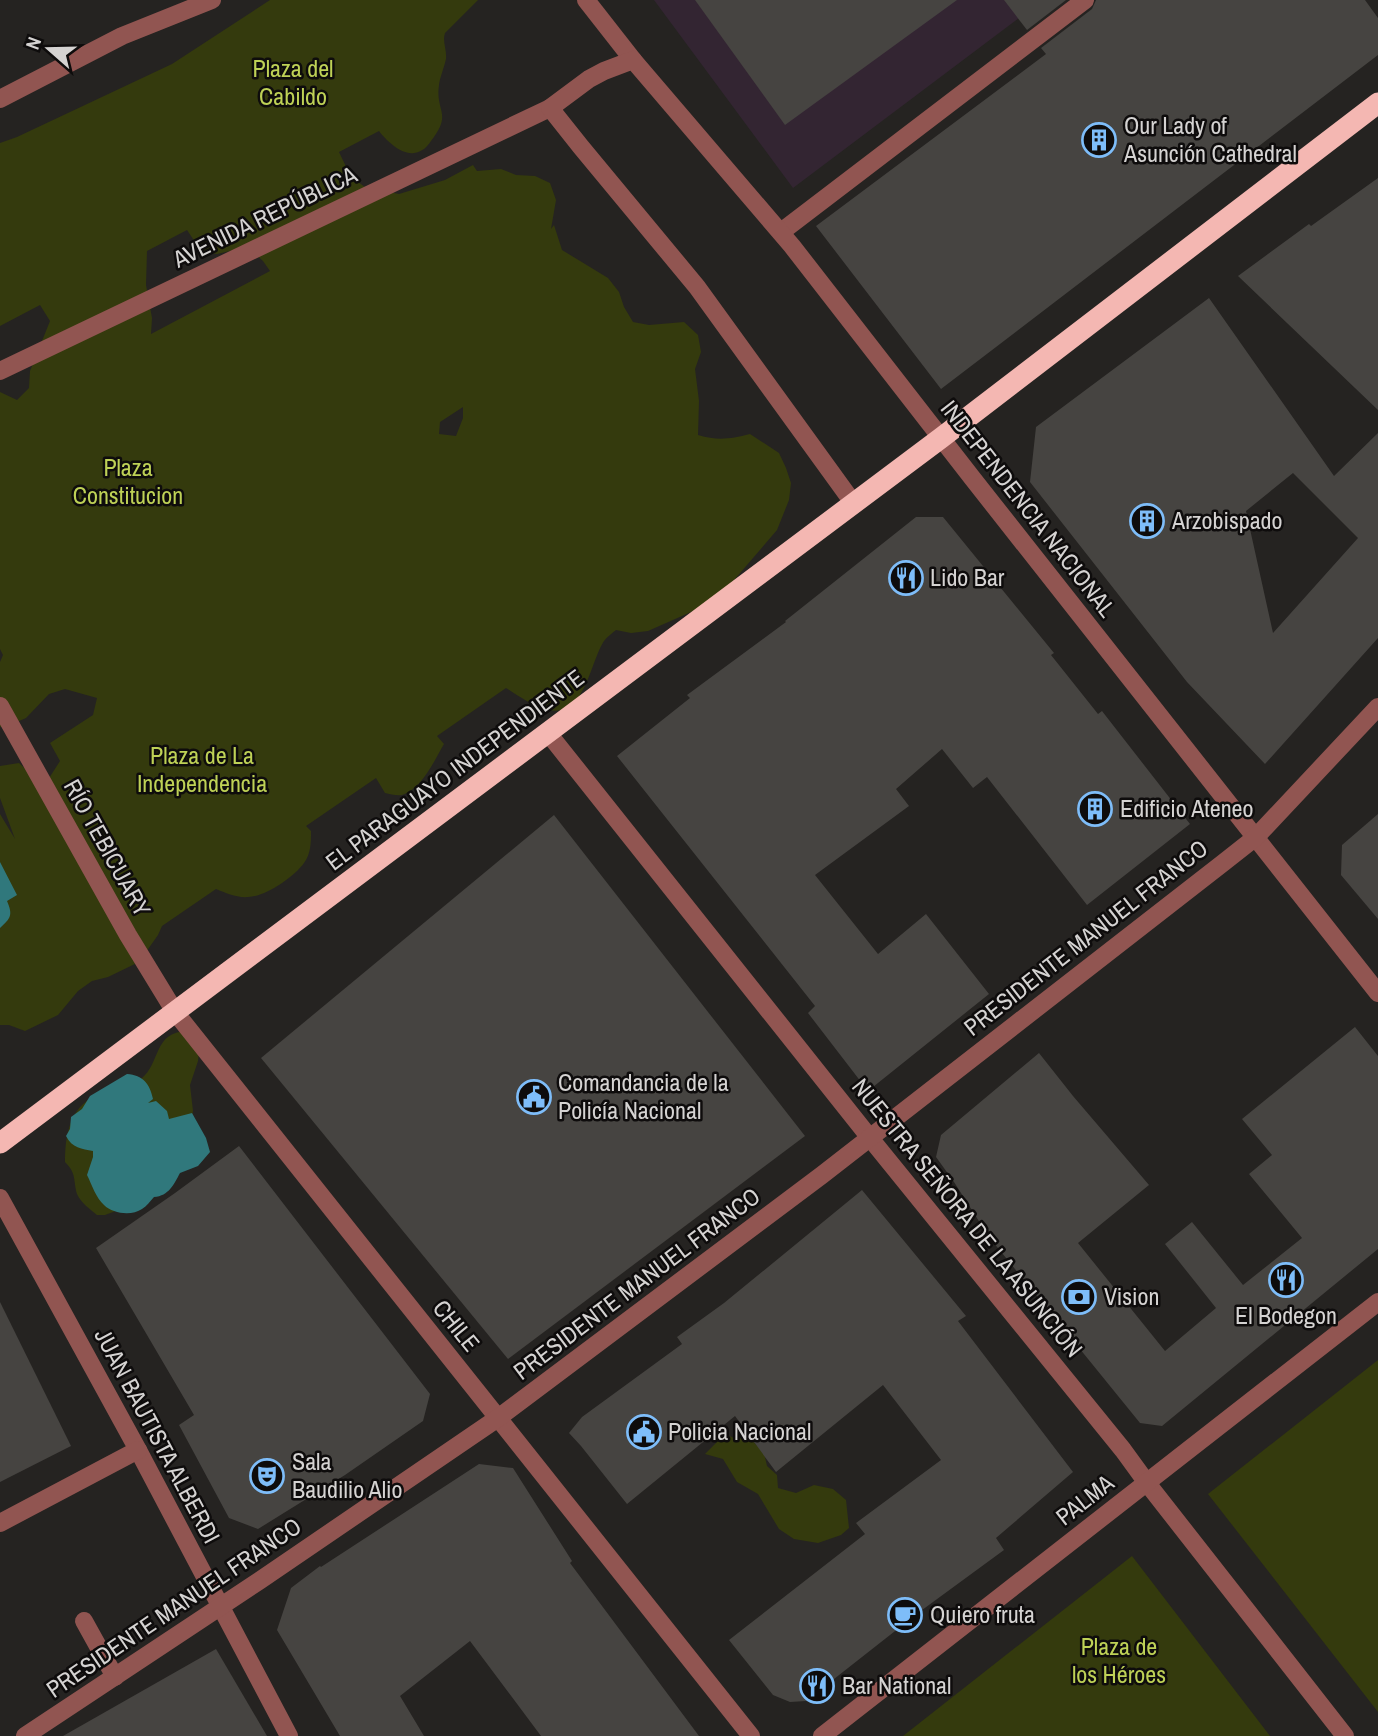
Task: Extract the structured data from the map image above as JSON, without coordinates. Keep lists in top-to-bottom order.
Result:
{
  "streets": {
    "highway": ["EL PARAGUAYO INDEPENDIENTE"],
    "street": [
      "AVENIDA REPÚBLICA",
      "INDEPENDENCIA NACIONAL",
      "RÍO TEBICUARY",
      "PRESIDENTE MANUEL FRANCO",
      "NUESTRA SEÑORA DE LA ASUNCIÓN",
      "CHILE",
      "JUAN BAUTISTA ALBERDI",
      "PALMA"
    ]
  },
  "crossings": [
    ["INDEPENDENCIA NACIONAL", "EL PARAGUAYO INDEPENDIENTE"],
    ["INDEPENDENCIA NACIONAL", "PRESIDENTE MANUEL FRANCO"],
    ["EL PARAGUAYO INDEPENDIENTE", "RÍO TEBICUARY"],
    ["EL PARAGUAYO INDEPENDIENTE", "NUESTRA SEÑORA DE LA ASUNCIÓN"],
    ["EL PARAGUAYO INDEPENDIENTE", "CHILE"],
    ["RÍO TEBICUARY", "CHILE"],
    ["PRESIDENTE MANUEL FRANCO", "NUESTRA SEÑORA DE LA ASUNCIÓN"],
    ["PRESIDENTE MANUEL FRANCO", "CHILE"],
    ["PRESIDENTE MANUEL FRANCO", "JUAN BAUTISTA ALBERDI"],
    ["NUESTRA SEÑORA DE LA ASUNCIÓN", "PALMA"]
  ],
  "parks": [
    "Plaza del Cabildo",
    "Plaza Constitucion",
    "Plaza de La Independencia",
    "Plaza de los Héroes"
  ],
  "places": {
    "building": ["Our Lady of Asunción Cathedral", "Arzobispado", "Edificio Ateneo"],
    "restaurant": ["Lido Bar", "El Bodegon", "Bar National"],
    "public building": ["Comandancia de la Policía Nacional", "Policia Nacional"],
    "bank": ["Vision"],
    "theatre": ["Sala Baudilio Alio"],
    "cafe": ["Quiero fruta"]
  },
  "north": "left"
}
